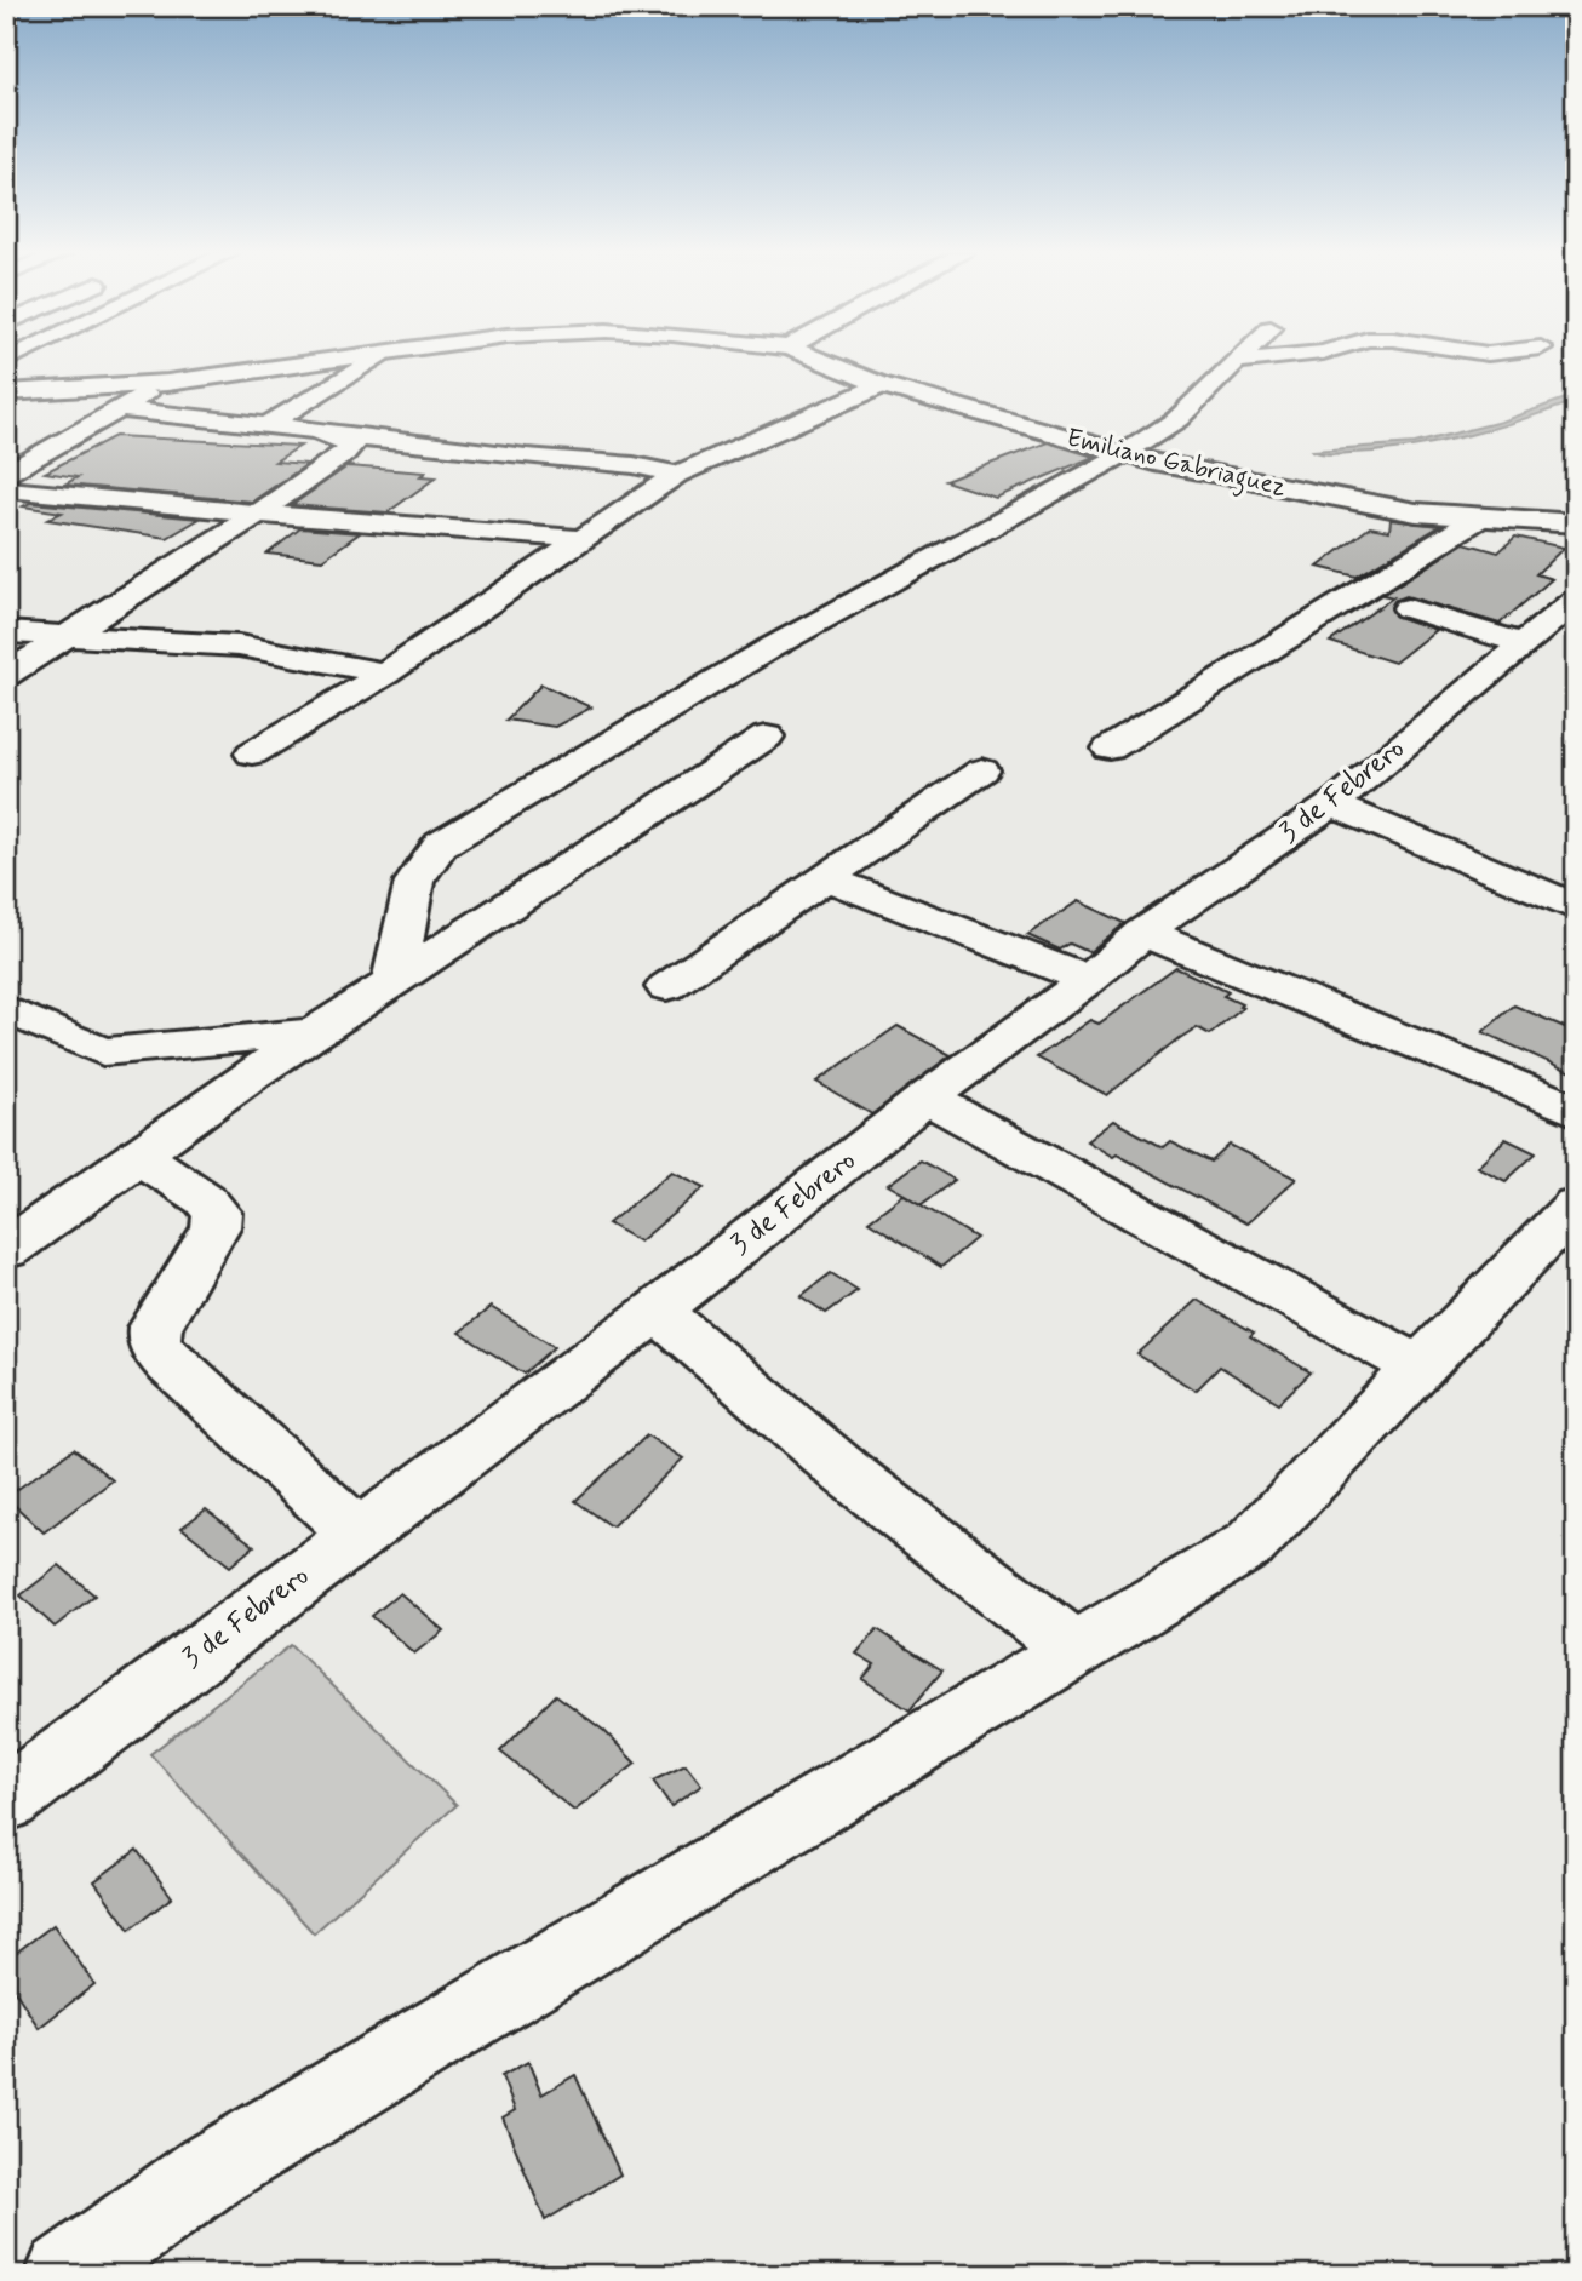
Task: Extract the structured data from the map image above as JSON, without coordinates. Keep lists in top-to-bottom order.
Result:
{
  "streets": {
    "street": ["Emiliano Gabriaguez", "3 de Febrero"]
  }
}
